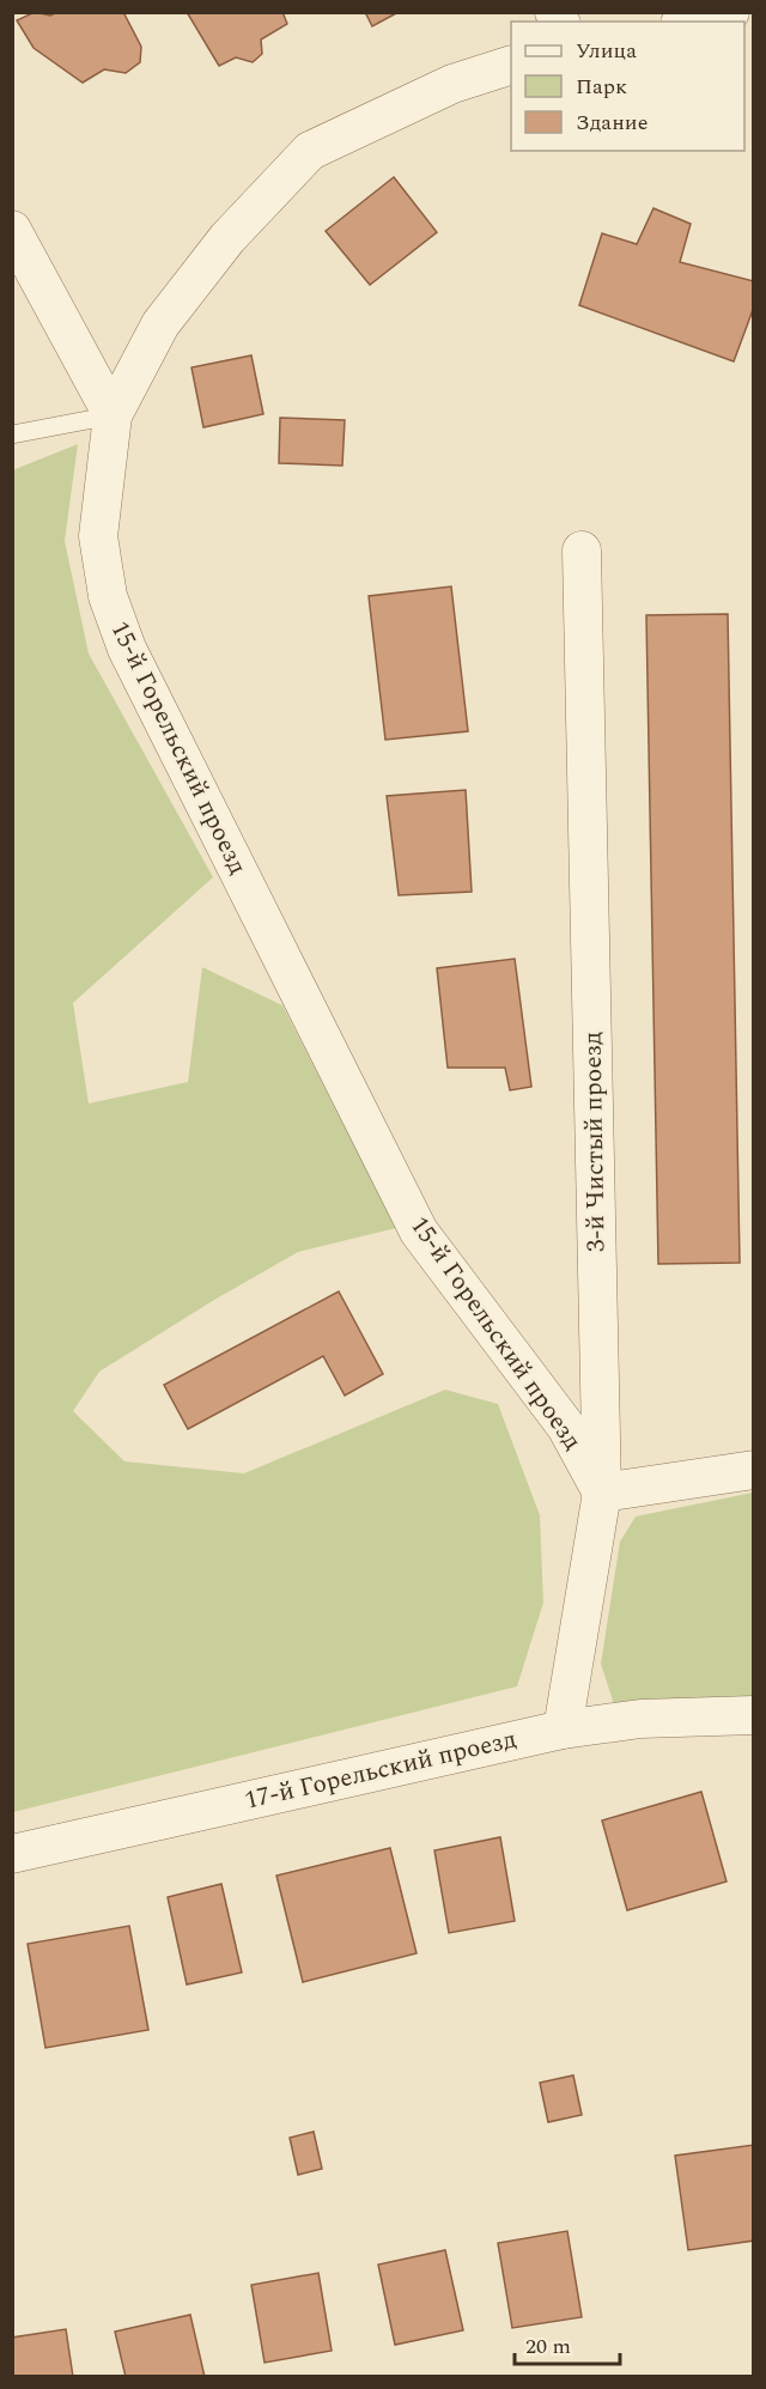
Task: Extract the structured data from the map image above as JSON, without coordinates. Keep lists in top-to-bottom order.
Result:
{
  "streets": {
    "street": ["15-й Горельский проезд", "3-й Чистый проезд", "17-й Горельский проезд"]
  },
  "crossings": [
    ["15-й Горельский проезд", "3-й Чистый проезд"],
    ["3-й Чистый проезд", "17-й Горельский проезд"]
  ],
  "legend": ["Улица", "Парк", "Здание"],
  "scale_bar": "20 m"
}
